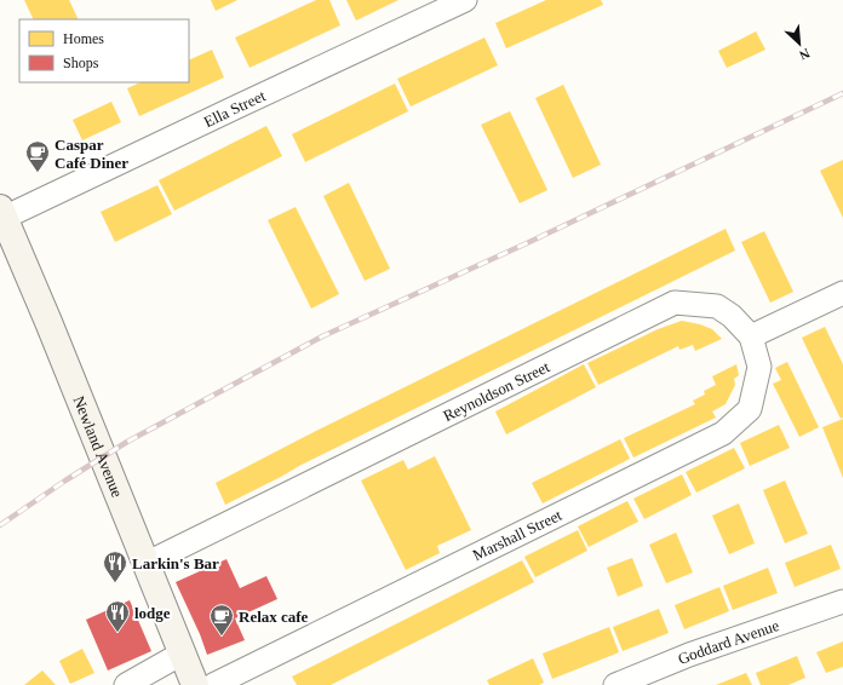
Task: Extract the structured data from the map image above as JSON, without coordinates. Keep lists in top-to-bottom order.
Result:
{
  "streets": {
    "street": [
      "Ella Street",
      "Reynoldson Street",
      "Newland Avenue",
      "Marshall Street",
      "Goddard Avenue"
    ]
  },
  "crossings": [
    ["Ella Street", "Newland Avenue"],
    ["Reynoldson Street", "Newland Avenue"],
    ["Reynoldson Street", "Marshall Street"]
  ],
  "places": {
    "cafe": ["Caspar Café Diner", "Relax cafe"],
    "restaurant": ["Larkin's Bar", "lodge"]
  },
  "legend": ["Homes", "Shops"],
  "north": "bottom right"
}
